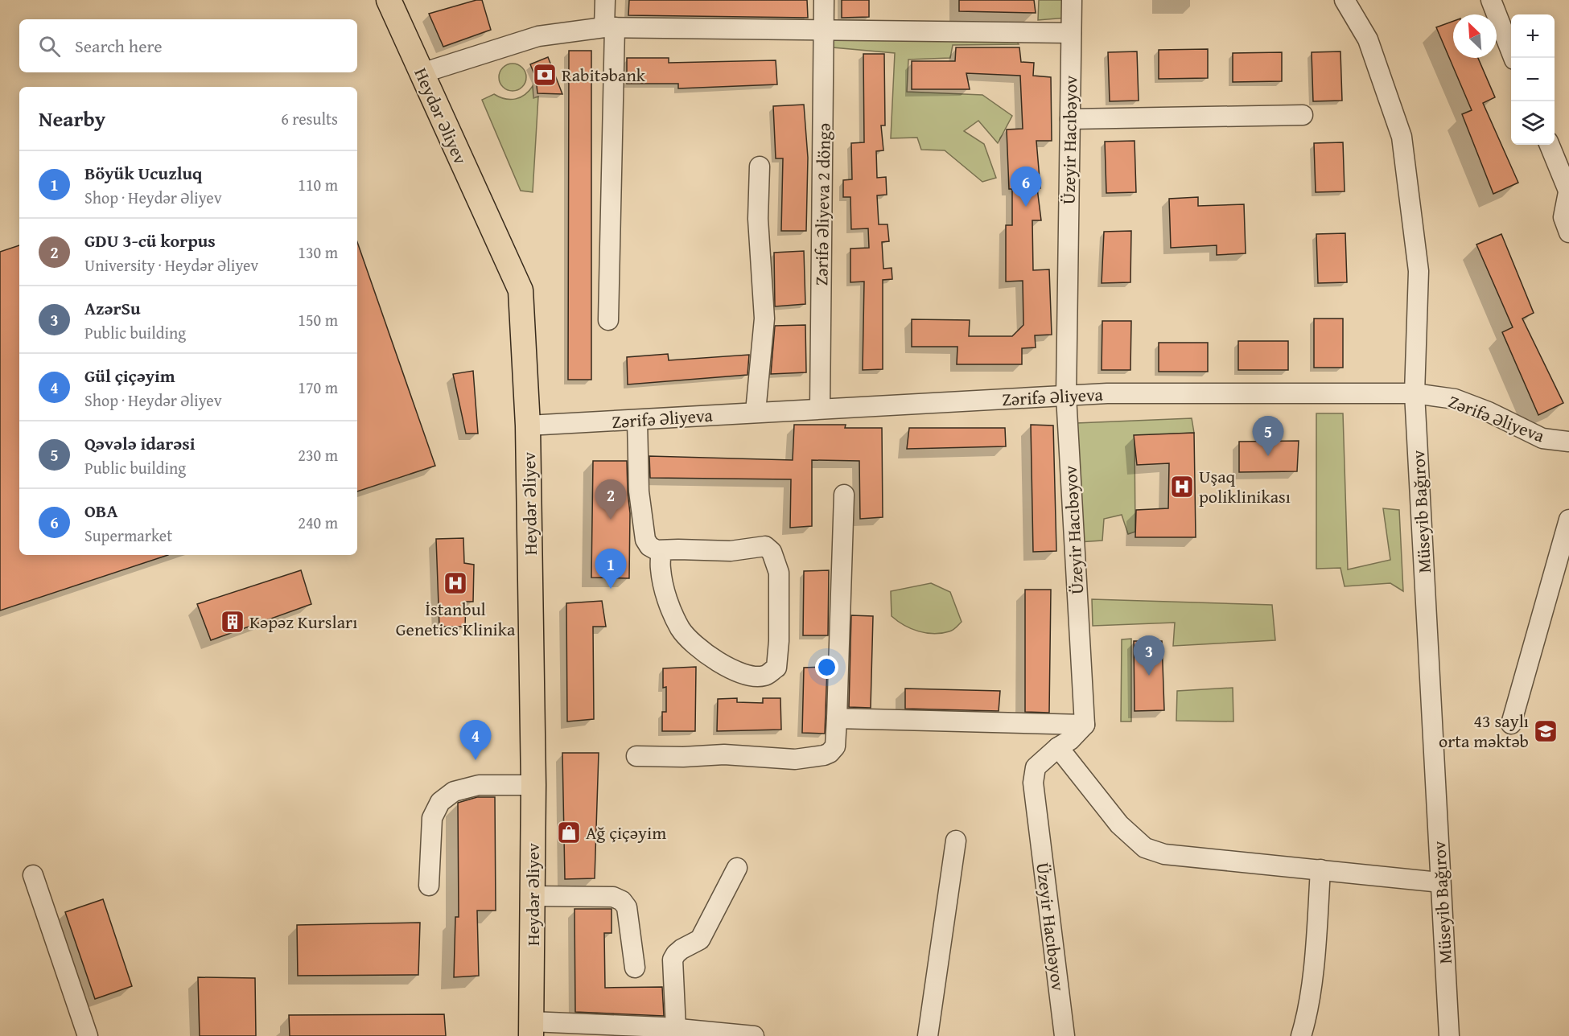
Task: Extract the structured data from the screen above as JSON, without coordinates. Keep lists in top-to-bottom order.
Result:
{
  "streets": {
    "main road": ["Heydər Əliyev"],
    "street": [
      "Üzeyir Hacıbəyov",
      "Zərifə Əliyeva 2 döngə",
      "Zərifə Əliyeva",
      "Müseyib Bağırov"
    ]
  },
  "crossings": [
    ["Heydər Əliyev", "Zərifə Əliyeva"],
    ["Üzeyir Hacıbəyov", "Zərifə Əliyeva"],
    ["Zərifə Əliyeva 2 döngə", "Zərifə Əliyeva"],
    ["Zərifə Əliyeva", "Müseyib Bağırov"]
  ],
  "places": {
    "bank": ["Rabitəbank"],
    "hospital": ["Uşaq poliklinikası", "İstanbul Genetics Klinika"],
    "building": ["Kəpəz Kursları"],
    "school or university": ["43 saylı orta məktəb"],
    "shop": ["Ağ çiçəyim"]
  },
  "north": "top left",
  "page": {
    "map_buttons": ["+", "−"],
    "search": "Search here",
    "heading": ["Nearby", "6 results"],
    "list": [
      {
        "mark": "1",
        "name": "Böyük Ucuzluq",
        "note": "Shop · Heydər Əliyev",
        "value": "110 m"
      },
      {
        "mark": "2",
        "name": "GDU 3-cü korpus",
        "note": "University · Heydər Əliyev",
        "value": "130 m"
      },
      {
        "mark": "3",
        "name": "AzərSu",
        "note": "Public building",
        "value": "150 m"
      },
      {
        "mark": "4",
        "name": "Gül çiçəyim",
        "note": "Shop · Heydər Əliyev",
        "value": "170 m"
      },
      {
        "mark": "5",
        "name": "Qəvələ idarəsi",
        "note": "Public building",
        "value": "230 m"
      },
      {
        "mark": "6",
        "name": "OBA",
        "note": "Supermarket",
        "value": "240 m"
      }
    ],
    "pins": [
      "6",
      "5",
      "2",
      "1",
      "3",
      "4"
    ]
  }
}
